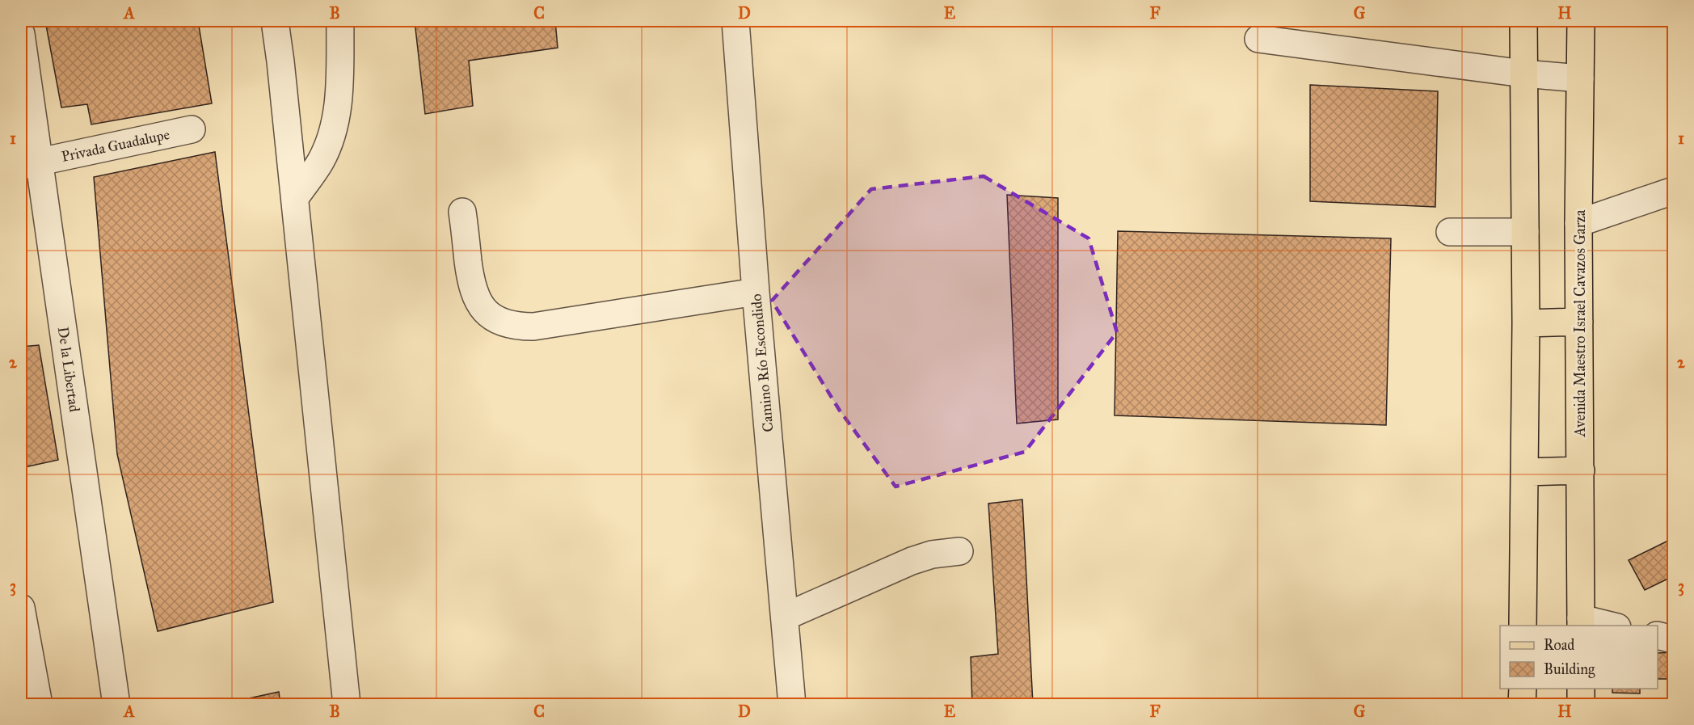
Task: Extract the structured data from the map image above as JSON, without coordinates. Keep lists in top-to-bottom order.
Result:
{
  "streets": {
    "main road": ["Avenida Maestro Israel Cavazos Garza"],
    "street": ["Privada Guadalupe", "Camino Río Escondido", "De la Libertad"]
  },
  "crossings": [
    ["Privada Guadalupe", "De la Libertad"]
  ],
  "legend": ["Road", "Building"],
  "grid": {
    "columns": [
      "A",
      "B",
      "C",
      "D",
      "E",
      "F",
      "G",
      "H"
    ],
    "rows": ["1", "2", "3"]
  }
}
